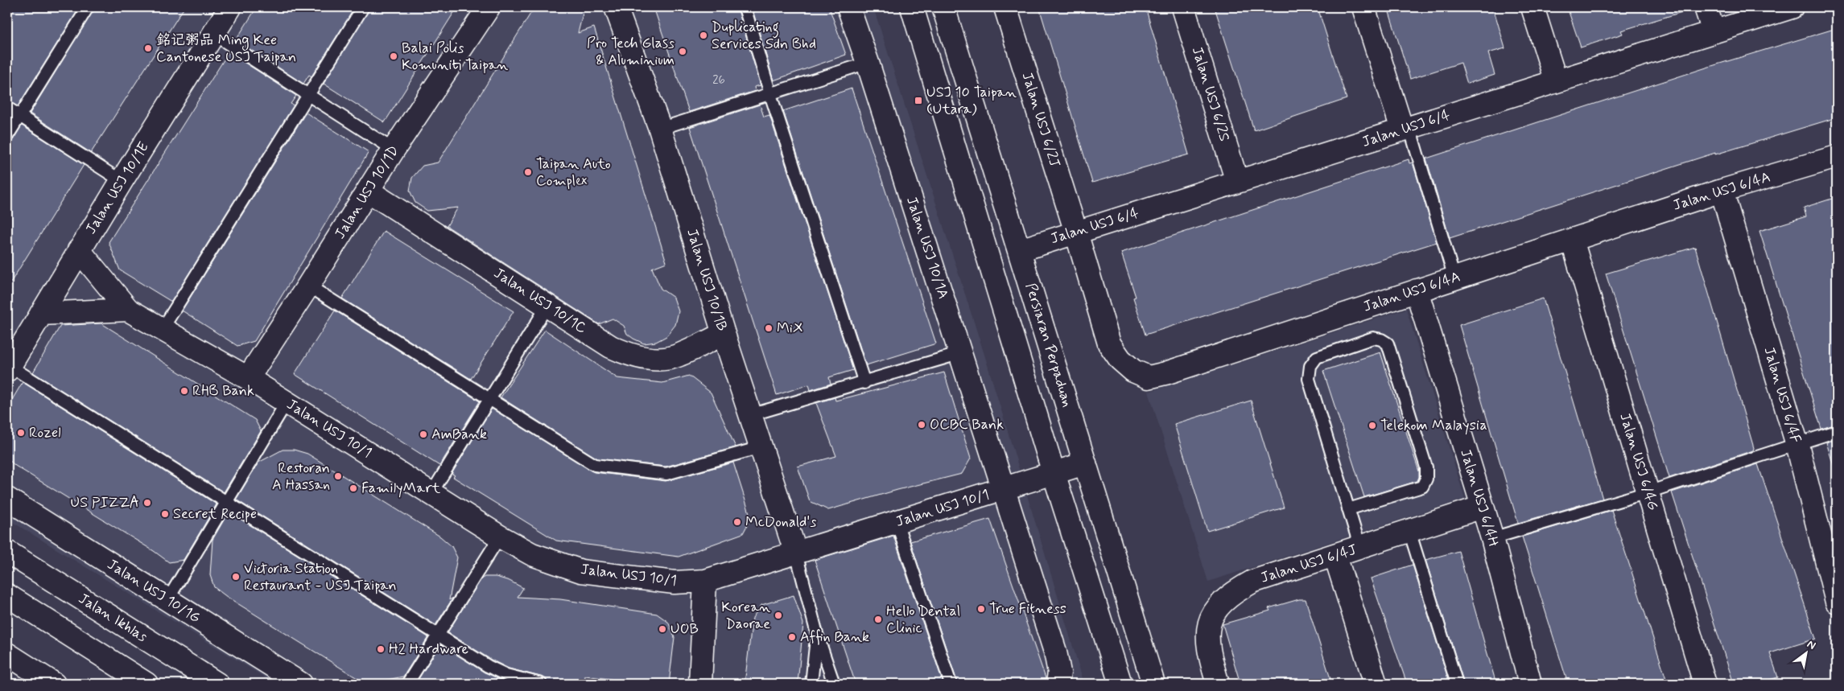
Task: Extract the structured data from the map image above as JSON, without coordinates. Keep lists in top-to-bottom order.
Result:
{
  "streets": {
    "street": [
      "Jalan USJ 6/2S",
      "Jalan USJ 6/2J",
      "Jalan USJ 6/4",
      "Jalan USJ 10/1E",
      "Jalan USJ 6/4A",
      "Jalan USJ 10/1D",
      "Jalan USJ 10/1A",
      "Jalan USJ 10/1B",
      "Jalan USJ 10/1C",
      "Persiaran Perpaduan",
      "Jalan USJ 6/4F",
      "Jalan USJ 10/1",
      "Jalan USJ 6/4G",
      "Jalan USJ 6/4H",
      "Jalan USJ 6/4J",
      "Jalan USJ 10/1G",
      "Jalan Ikhlas"
    ]
  },
  "crossings": [
    ["Jalan USJ 6/2S", "Jalan USJ 6/4"],
    ["Jalan USJ 6/2J", "Jalan USJ 6/4"],
    ["Jalan USJ 6/2J", "Jalan USJ 6/4A"],
    ["Jalan USJ 6/4", "Jalan USJ 6/4A"],
    ["Jalan USJ 6/4", "Persiaran Perpaduan"],
    ["Jalan USJ 10/1E", "Jalan USJ 10/1"],
    ["Jalan USJ 6/4A", "Jalan USJ 6/4F"],
    ["Jalan USJ 6/4A", "Jalan USJ 6/4G"],
    ["Jalan USJ 6/4A", "Jalan USJ 6/4H"],
    ["Jalan USJ 10/1D", "Jalan USJ 10/1C"],
    ["Jalan USJ 10/1D", "Jalan USJ 10/1"],
    ["Jalan USJ 10/1A", "Jalan USJ 10/1"],
    ["Jalan USJ 10/1B", "Jalan USJ 10/1C"],
    ["Jalan USJ 10/1B", "Jalan USJ 10/1"],
    ["Persiaran Perpaduan", "Jalan USJ 10/1"],
    ["Jalan USJ 6/4H", "Jalan USJ 6/4J"]
  ],
  "places": {
    "other": [
      "Duplicating Services Sdn Bhd",
      "銘记粥品 Ming Kee Cantonese USJ Taipan",
      "Pro Tech Glass & Aluminium",
      "Balai Polis Komuniti Taipan",
      "Taipan Auto Complex",
      "MiX",
      "RHB Bank",
      "OCBC Bank",
      "Telekom Malaysia",
      "Rozel",
      "AmBank",
      "Restoran A Hassan",
      "FamilyMart",
      "US PIZZA",
      "Secret Recipe",
      "McDonald's",
      "Victoria Station Restaurant - USJ Taipan",
      "True Fitness",
      "Korean Daorae",
      "Hello Dental Clinic",
      "UOB",
      "Affin Bank",
      "H2 Hardware"
    ],
    "transit": ["USJ 10 Taipan (Utara)"]
  },
  "house_numbers": ["26"],
  "north": "top right"
}
